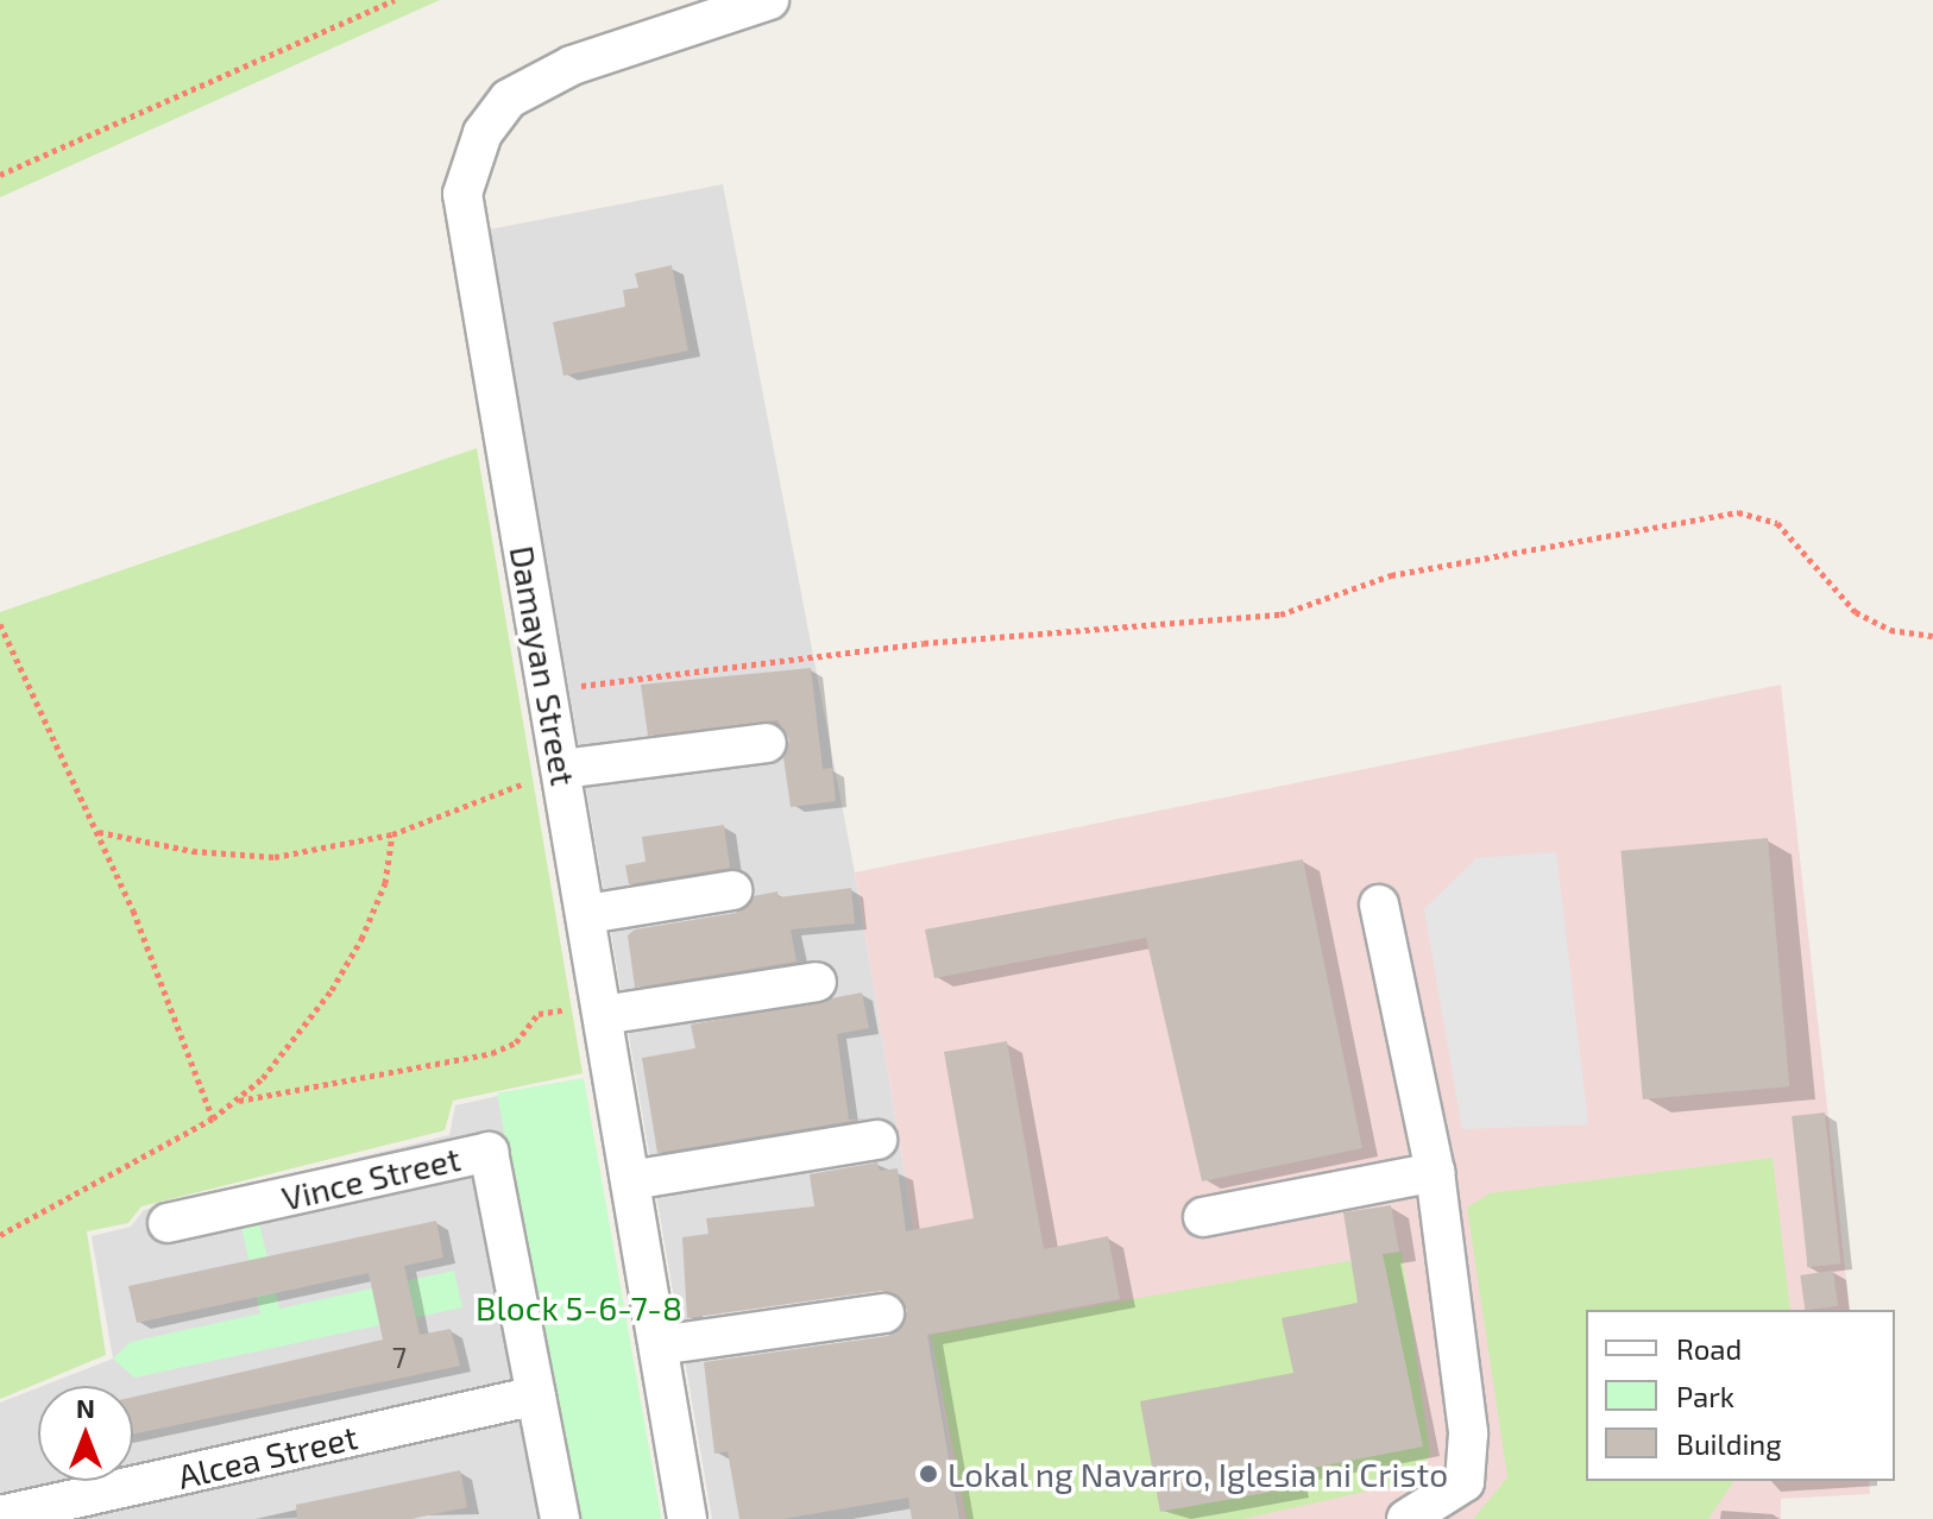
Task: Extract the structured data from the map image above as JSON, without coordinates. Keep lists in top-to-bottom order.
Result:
{
  "streets": {
    "street": ["Damayan Street", "Vince Street", "Alcea Street"]
  },
  "crossings": [
    ["Vince Street", "Alcea Street"]
  ],
  "parks": ["Block 5-6-7-8"],
  "places": ["Lokal ng Navarro, Iglesia ni Cristo"],
  "house_numbers": ["7"],
  "legend": ["Road", "Park", "Building"],
  "north": "top"
}
